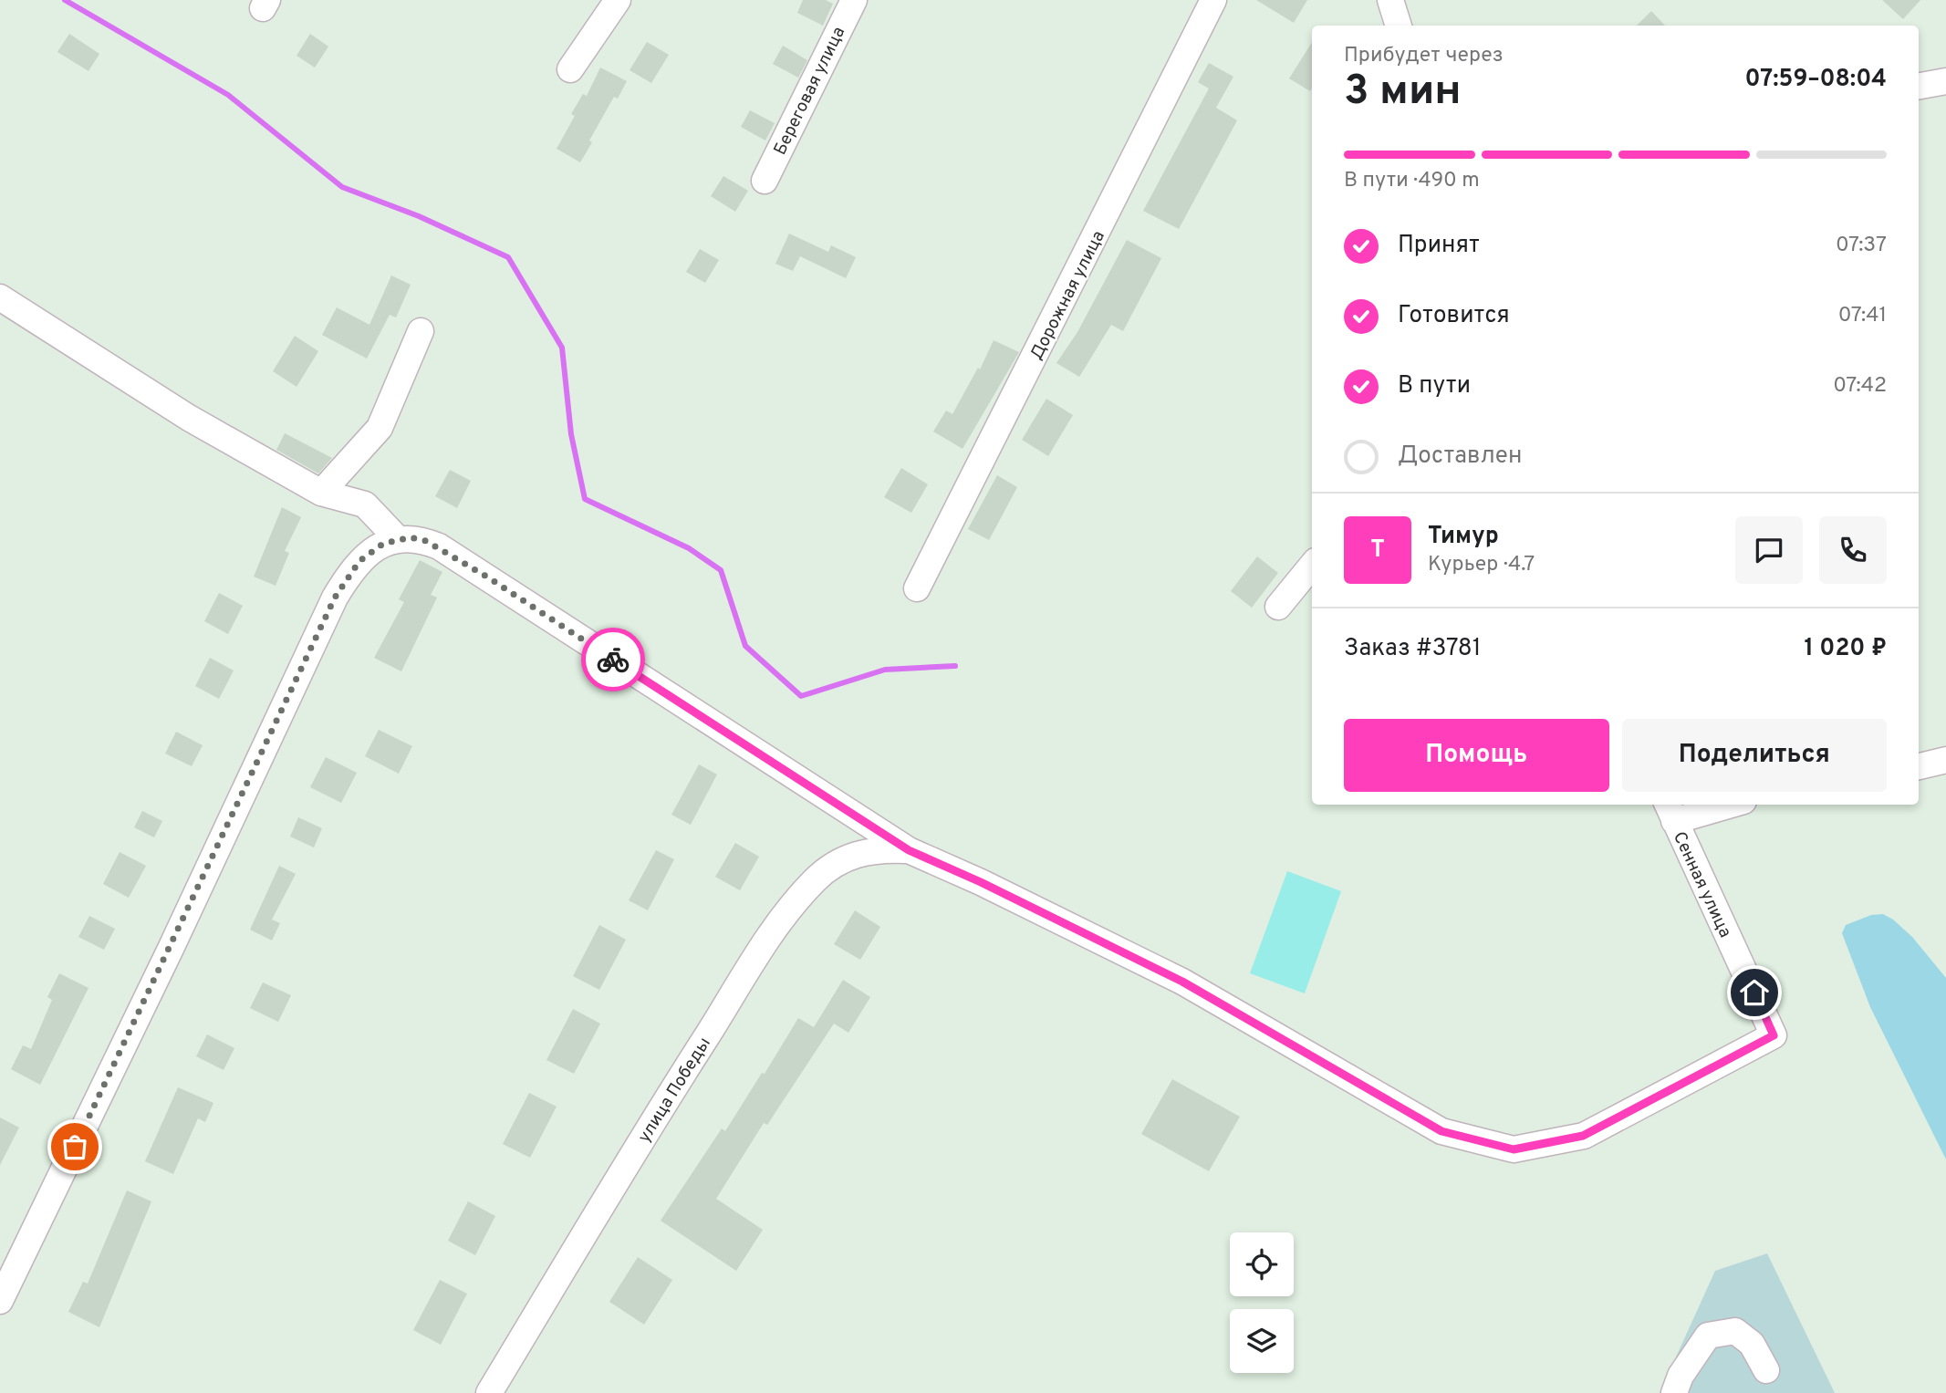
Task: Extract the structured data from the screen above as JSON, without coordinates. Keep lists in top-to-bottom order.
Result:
{
  "streets": {
    "street": [
      "Береговая улица",
      "Дорожная улица",
      "Сенная улица",
      "улица Победы"
    ]
  },
  "crossings": [
    ["Сенная улица", "улица Победы"]
  ],
  "page": {
    "heading": ["3 мин", "Прибудет через", "07:59–08:04"],
    "panel": [
      "Тимур",
      "Курьер · 4.7",
      "Заказ #3781",
      "1 020 ₽"
    ],
    "bar": "В пути · 490 m",
    "list": [
      ["Принят", "07:37"],
      ["Готовится", "07:41"],
      ["В пути", "07:42"],
      "Доставлен"
    ],
    "round": "Т",
    "buttons": ["Помощь", "Поделиться"]
  }
}
